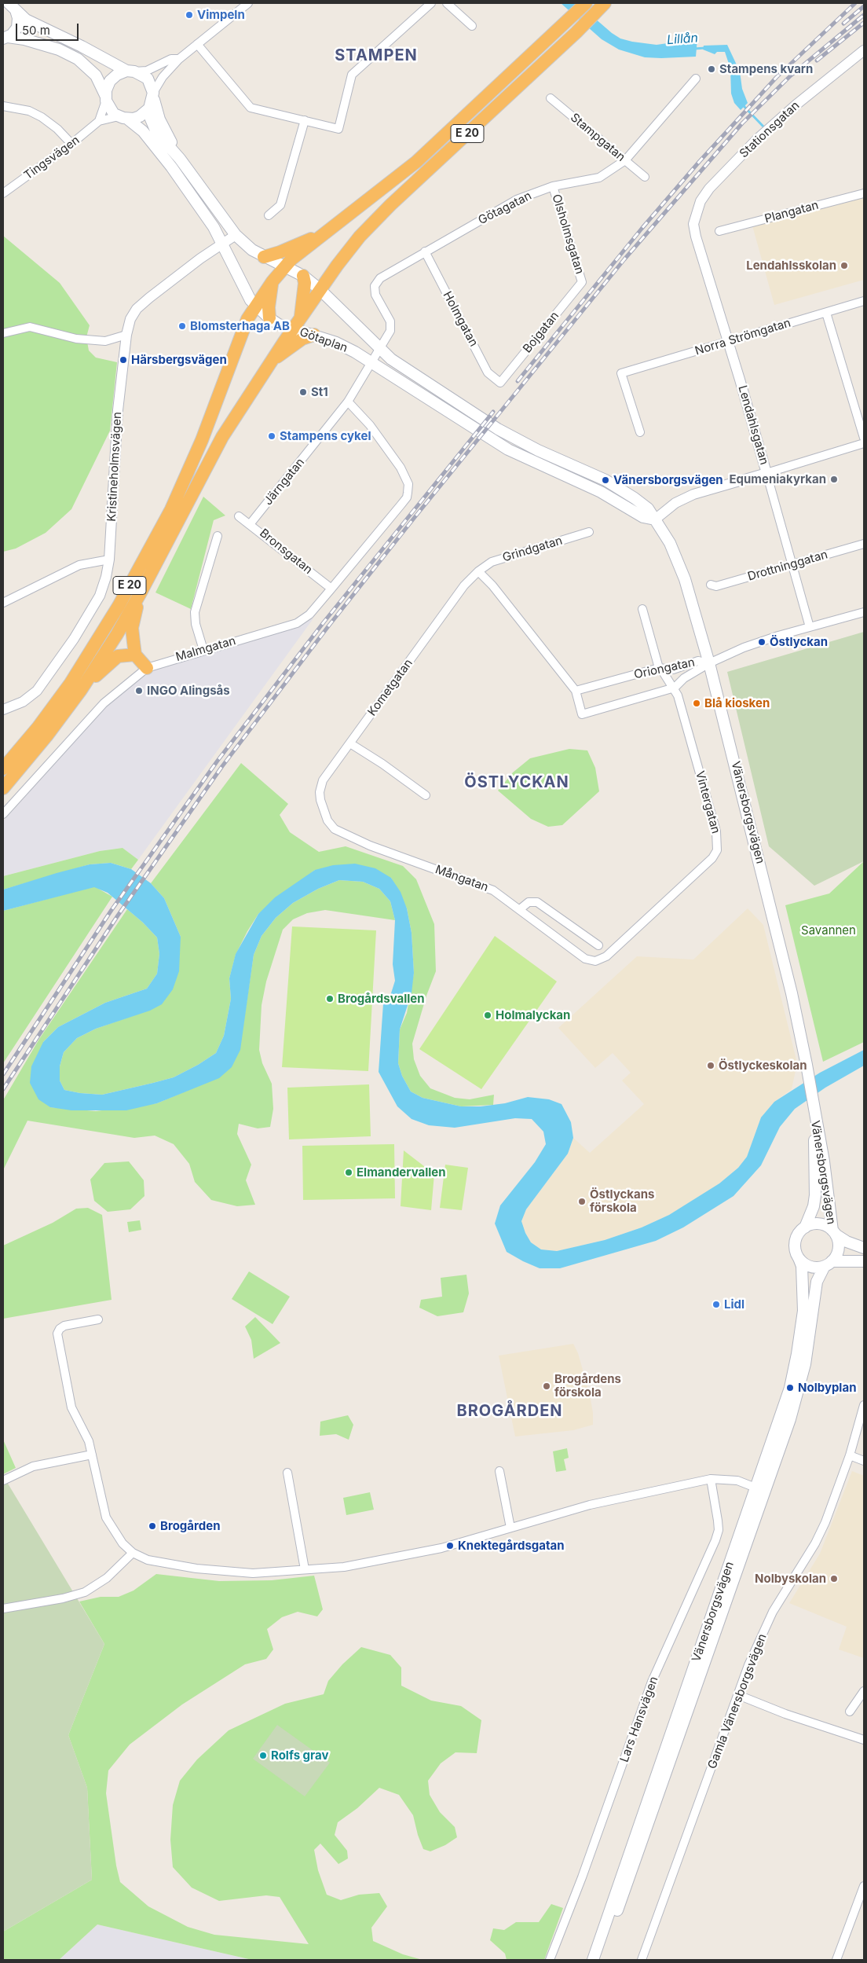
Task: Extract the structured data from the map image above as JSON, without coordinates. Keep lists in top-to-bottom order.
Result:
{
  "streets": {
    "highway": ["E 20"],
    "main road": ["Götaplan", "Vänersborgsvägen"],
    "street": [
      "Stationsgatan",
      "Stampgatan",
      "Tingsvägen",
      "Götagatan",
      "Plangatan",
      "Olsholmsgatan",
      "Holmgatan",
      "Bojgatan",
      "Norra Strömgatan",
      "Lendahlsgatan",
      "Kristineholmsvägen",
      "Järngatan",
      "Grindgatan",
      "Bronsgatan",
      "Drottninggatan",
      "Malmgatan",
      "Oriongatan",
      "Kometgatan",
      "Vintergatan",
      "Mångatan",
      "Gamla Vänersborgsvägen",
      "Lars Hansvägen"
    ]
  },
  "crossings": [
    ["Stationsgatan", "Lendahlsgatan"],
    ["E 20", "Götaplan"],
    ["E 20", "Vänersborgsvägen"],
    ["Stampgatan", "Götagatan"],
    ["Tingsvägen", "Götaplan"],
    ["Götagatan", "Olsholmsgatan"],
    ["Götagatan", "Holmgatan"],
    ["Götagatan", "Götaplan"],
    ["Götagatan", "Järngatan"],
    ["Götagatan", "Vänersborgsvägen"],
    ["Olsholmsgatan", "Bojgatan"],
    ["Holmgatan", "Bojgatan"],
    ["Norra Strömgatan", "Lendahlsgatan"],
    ["Götaplan", "Kristineholmsvägen"],
    ["Götaplan", "Järngatan"],
    ["Lendahlsgatan", "Drottninggatan"],
    ["Järngatan", "Bronsgatan"],
    ["Järngatan", "Malmgatan"],
    ["Grindgatan", "Oriongatan"],
    ["Grindgatan", "Kometgatan"],
    ["Bronsgatan", "Malmgatan"],
    ["Oriongatan", "Kometgatan"],
    ["Oriongatan", "Vintergatan"],
    ["Oriongatan", "Vänersborgsvägen"],
    ["Kometgatan", "Mångatan"],
    ["Vintergatan", "Mångatan"]
  ],
  "districts": ["STAMPEN", "ÖSTLYCKAN", "BROGÅRDEN"],
  "water": ["Lillån"],
  "parks": ["Savannen"],
  "places": [
    "Vimpeln",
    "Stampens kvarn",
    "Lendahlsskolan",
    "Blomsterhaga AB",
    "Härsbergsvägen",
    "St1",
    "Stampens cykel",
    "Equmeniakyrkan",
    "Vänersborgsvägen",
    "Östlyckan",
    "INGO Alingsås",
    "Blå kiosken",
    "Brogårdsvallen",
    "Holmalyckan",
    "Östlyckeskolan",
    "Elmandervallen",
    "Östlyckans förskola",
    "Lidl",
    "Brogårdens förskola",
    "Nolbyplan",
    "Brogården",
    "Knektegårdsgatan",
    "Nolbyskolan",
    "Rolfs grav"
  ],
  "scale_bar": "50 m"
}
